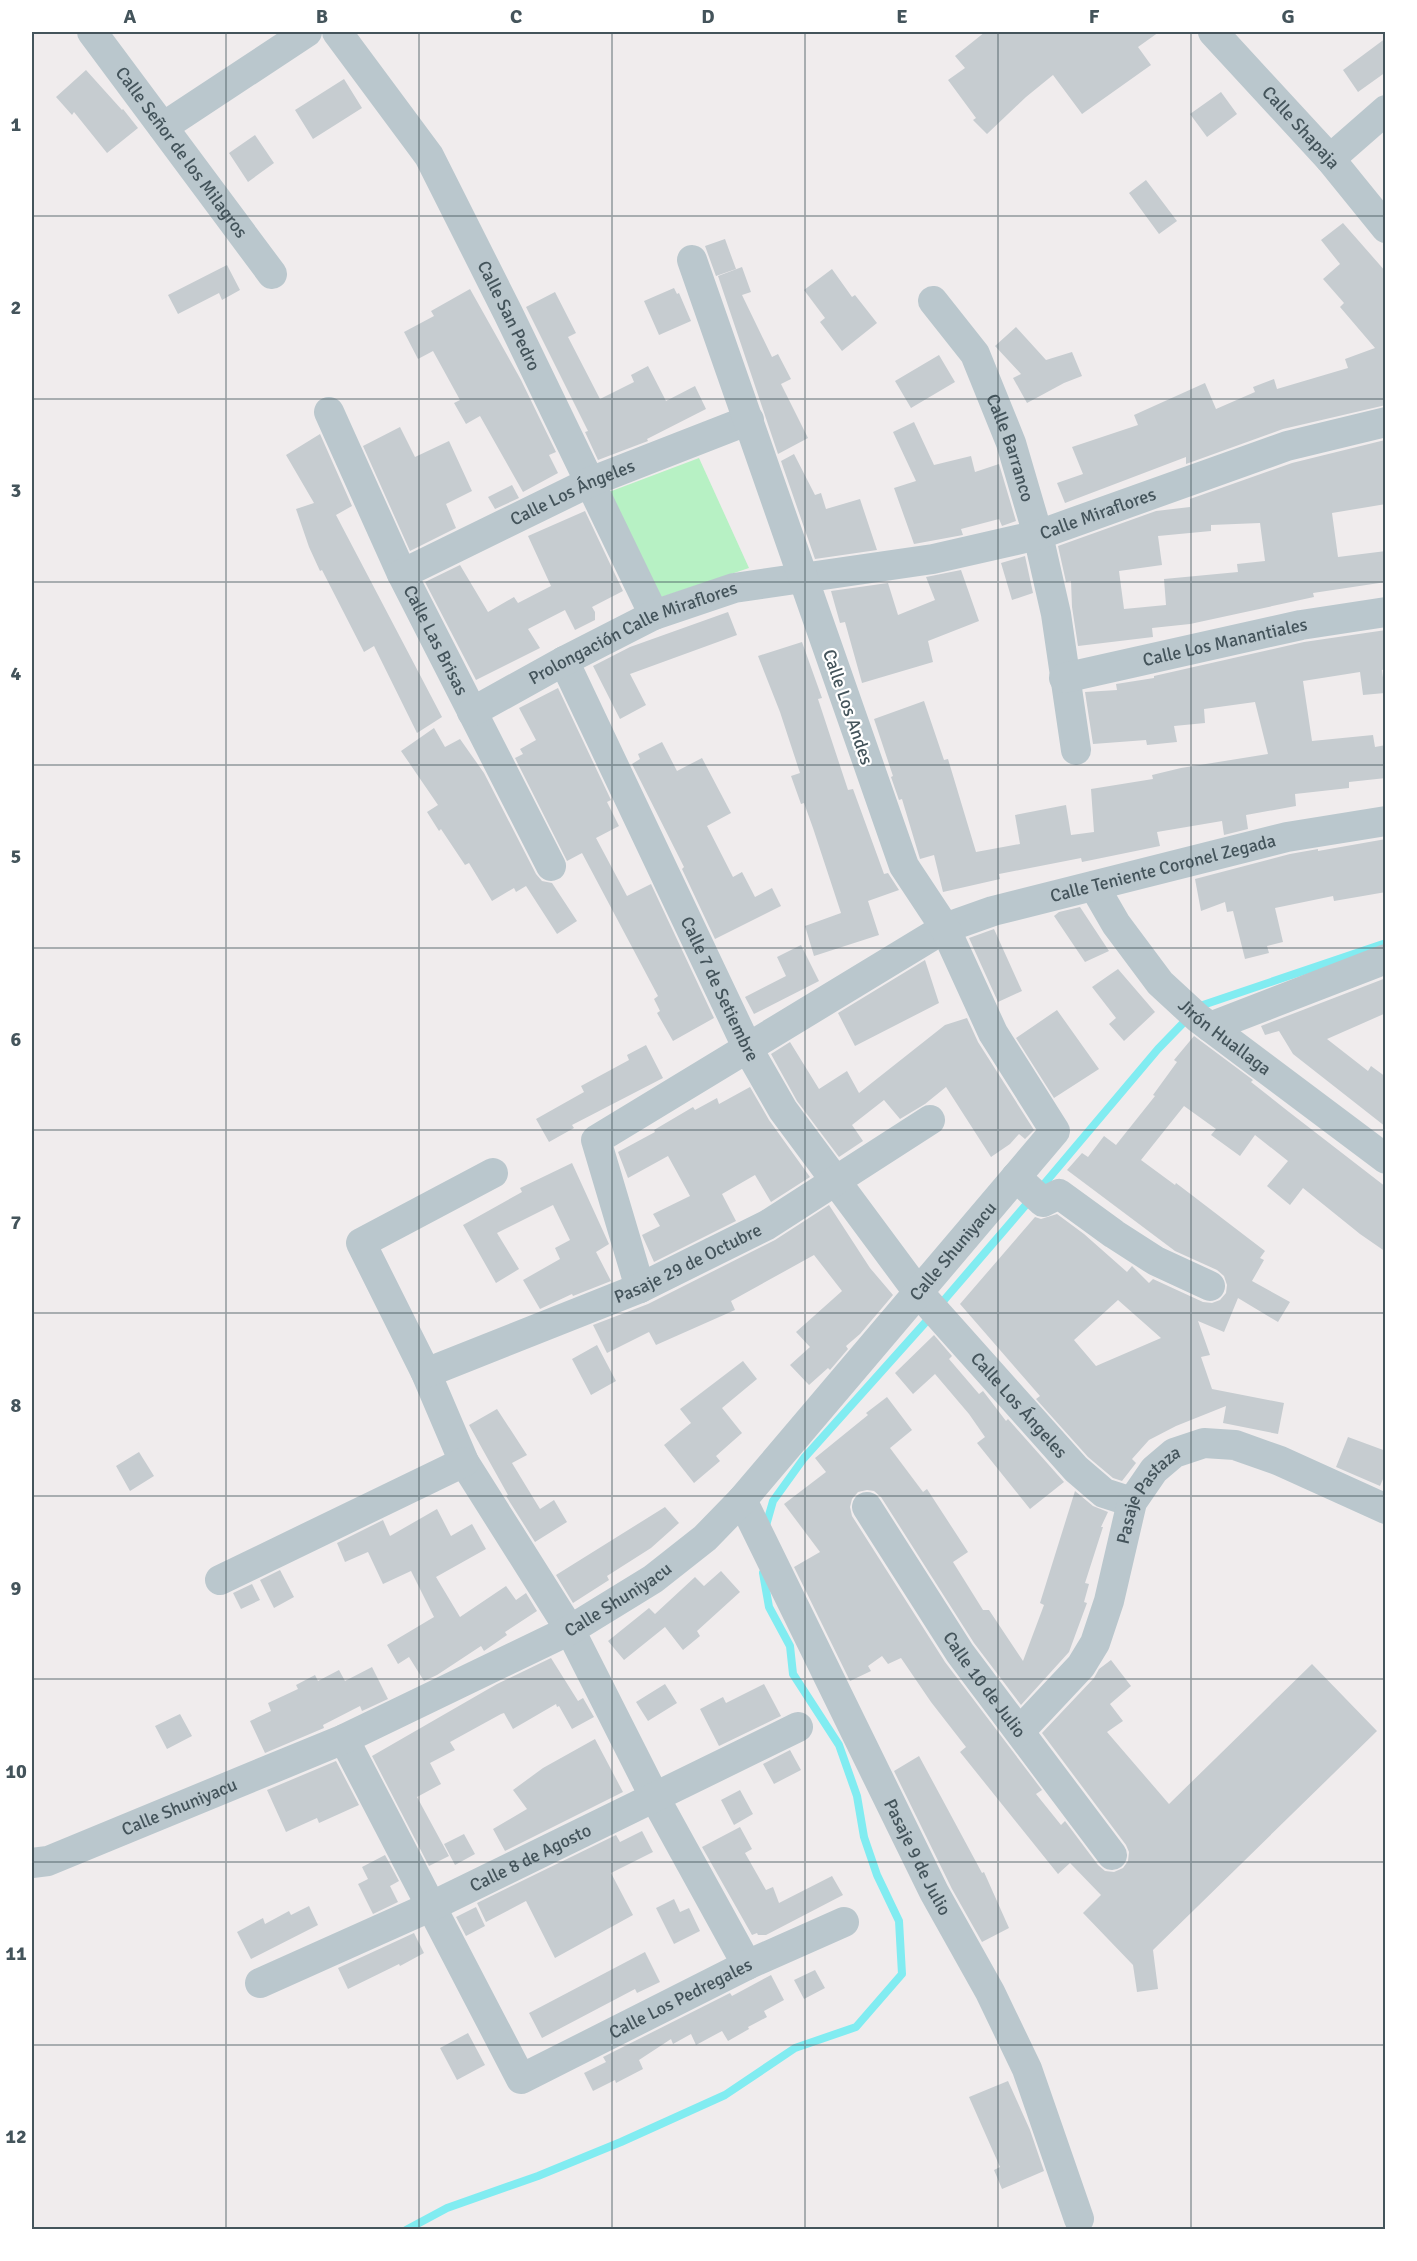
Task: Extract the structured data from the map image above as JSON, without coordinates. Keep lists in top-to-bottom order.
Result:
{
  "streets": {
    "street": [
      "Calle Shapaja",
      "Calle Señor de los Milagros",
      "Calle San Pedro",
      "Calle Barranco",
      "Calle Los Ángeles",
      "Calle Miraflores",
      "Prolongación Calle Miraflores",
      "Calle Las Brisas",
      "Calle Los Manantiales",
      "Calle Los Andes",
      "Calle Teniente Coronel Zegada",
      "Calle 7 de Setiembre",
      "Jirón Huallaga",
      "Calle Shuniyacu",
      "Pasaje 29 de Octubre",
      "Pasaje Pastaza",
      "Calle 10 de Julio",
      "Pasaje 9 de Julio",
      "Calle 8 de Agosto",
      "Calle Los Pedregales"
    ]
  },
  "crossings": [
    ["Calle San Pedro", "Calle Los Ángeles"],
    ["Calle San Pedro", "Prolongación Calle Miraflores"],
    ["Calle Barranco", "Calle Miraflores"],
    ["Calle Barranco", "Calle Los Manantiales"],
    ["Calle Los Ángeles", "Calle Las Brisas"],
    ["Calle Los Ángeles", "Calle Los Andes"],
    ["Calle Los Ángeles", "Calle 7 de Setiembre"],
    ["Calle Los Ángeles", "Calle Shuniyacu"],
    ["Calle Los Ángeles", "Pasaje Pastaza"],
    ["Calle Miraflores", "Prolongación Calle Miraflores"],
    ["Calle Miraflores", "Calle Los Andes"],
    ["Prolongación Calle Miraflores", "Calle Las Brisas"],
    ["Prolongación Calle Miraflores", "Calle Los Andes"],
    ["Prolongación Calle Miraflores", "Calle 7 de Setiembre"],
    ["Calle Los Andes", "Calle Teniente Coronel Zegada"],
    ["Calle Los Andes", "Calle Shuniyacu"],
    ["Calle Teniente Coronel Zegada", "Calle 7 de Setiembre"],
    ["Calle Teniente Coronel Zegada", "Jirón Huallaga"],
    ["Calle Teniente Coronel Zegada", "Pasaje 29 de Octubre"],
    ["Calle 7 de Setiembre", "Calle Shuniyacu"],
    ["Calle 7 de Setiembre", "Pasaje 29 de Octubre"],
    ["Calle Shuniyacu", "Pasaje 9 de Julio"],
    ["Pasaje Pastaza", "Calle 10 de Julio"],
    ["Calle 8 de Agosto", "Calle Los Pedregales"]
  ],
  "grid": {
    "columns": [
      "A",
      "B",
      "C",
      "D",
      "E",
      "F",
      "G"
    ],
    "rows": [
      "1",
      "2",
      "3",
      "4",
      "5",
      "6",
      "7",
      "8",
      "9",
      "10",
      "11",
      "12"
    ]
  }
}
